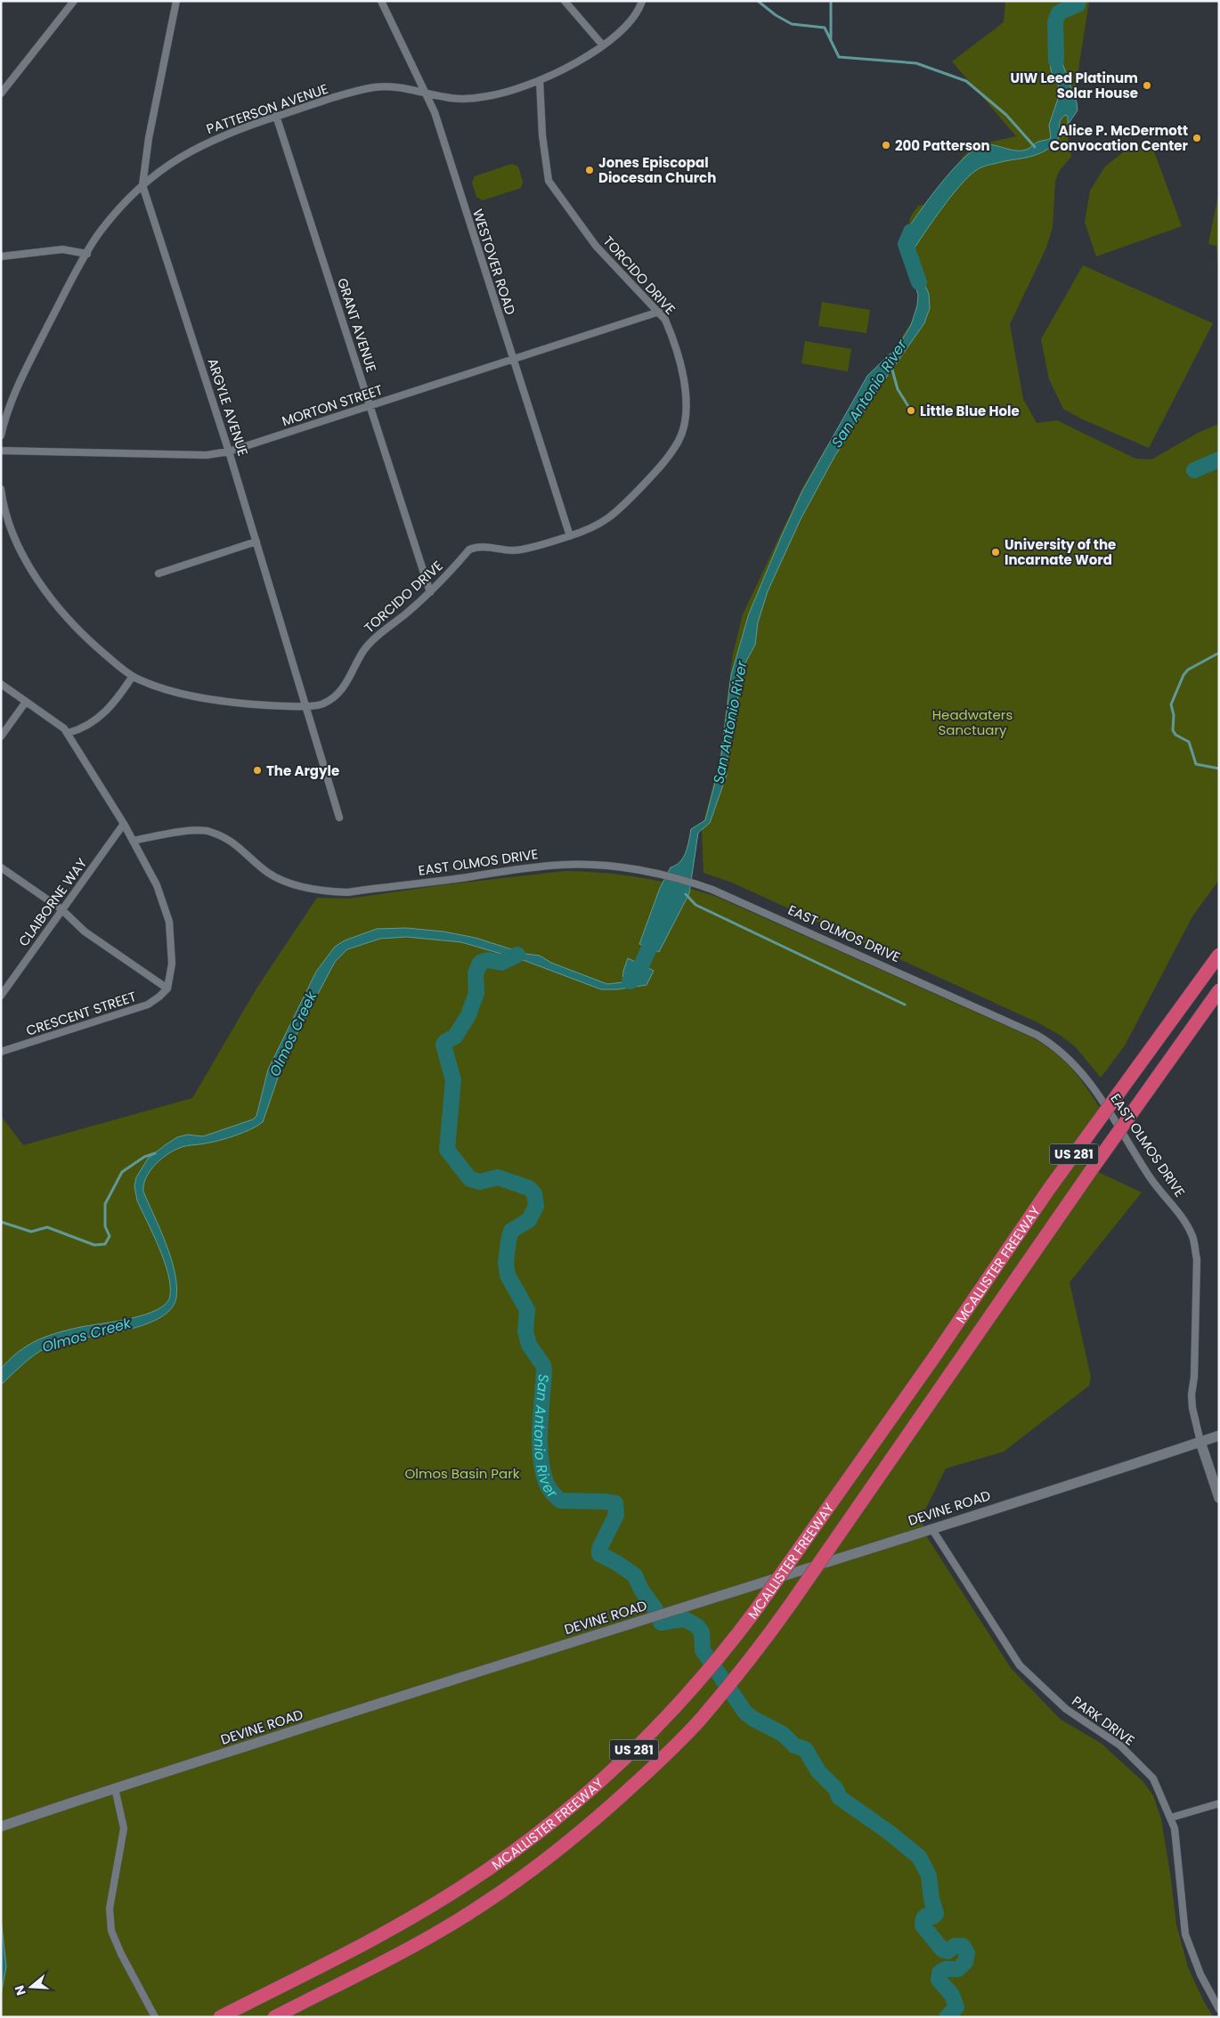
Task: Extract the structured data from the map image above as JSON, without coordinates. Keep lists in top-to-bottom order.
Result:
{
  "streets": {
    "highway": ["US 281", "MCALLISTER FREEWAY"],
    "street": [
      "PATTERSON AVENUE",
      "WESTOVER ROAD",
      "TORCIDO DRIVE",
      "GRANT AVENUE",
      "MORTON STREET",
      "ARGYLE AVENUE",
      "EAST OLMOS DRIVE",
      "CLAIBORNE WAY",
      "CRESCENT STREET",
      "DEVINE ROAD",
      "PARK DRIVE"
    ]
  },
  "crossings": [
    ["PATTERSON AVENUE", "WESTOVER ROAD"],
    ["PATTERSON AVENUE", "TORCIDO DRIVE"],
    ["PATTERSON AVENUE", "GRANT AVENUE"],
    ["PATTERSON AVENUE", "ARGYLE AVENUE"],
    ["WESTOVER ROAD", "TORCIDO DRIVE"],
    ["WESTOVER ROAD", "MORTON STREET"],
    ["TORCIDO DRIVE", "GRANT AVENUE"],
    ["TORCIDO DRIVE", "MORTON STREET"],
    ["TORCIDO DRIVE", "ARGYLE AVENUE"],
    ["GRANT AVENUE", "MORTON STREET"],
    ["MORTON STREET", "ARGYLE AVENUE"],
    ["EAST OLMOS DRIVE", "DEVINE ROAD"],
    ["DEVINE ROAD", "PARK DRIVE"]
  ],
  "water": ["San Antonio River", "Olmos Creek"],
  "parks": ["Headwaters Sanctuary", "Olmos Basin Park"],
  "places": [
    "UIW Leed Platinum Solar House",
    "Alice P. McDermott Convocation Center",
    "200 Patterson",
    "Jones Episcopal Diocesan Church",
    "Little Blue Hole",
    "University of the Incarnate Word",
    "The Argyle"
  ],
  "north": "left"
}
